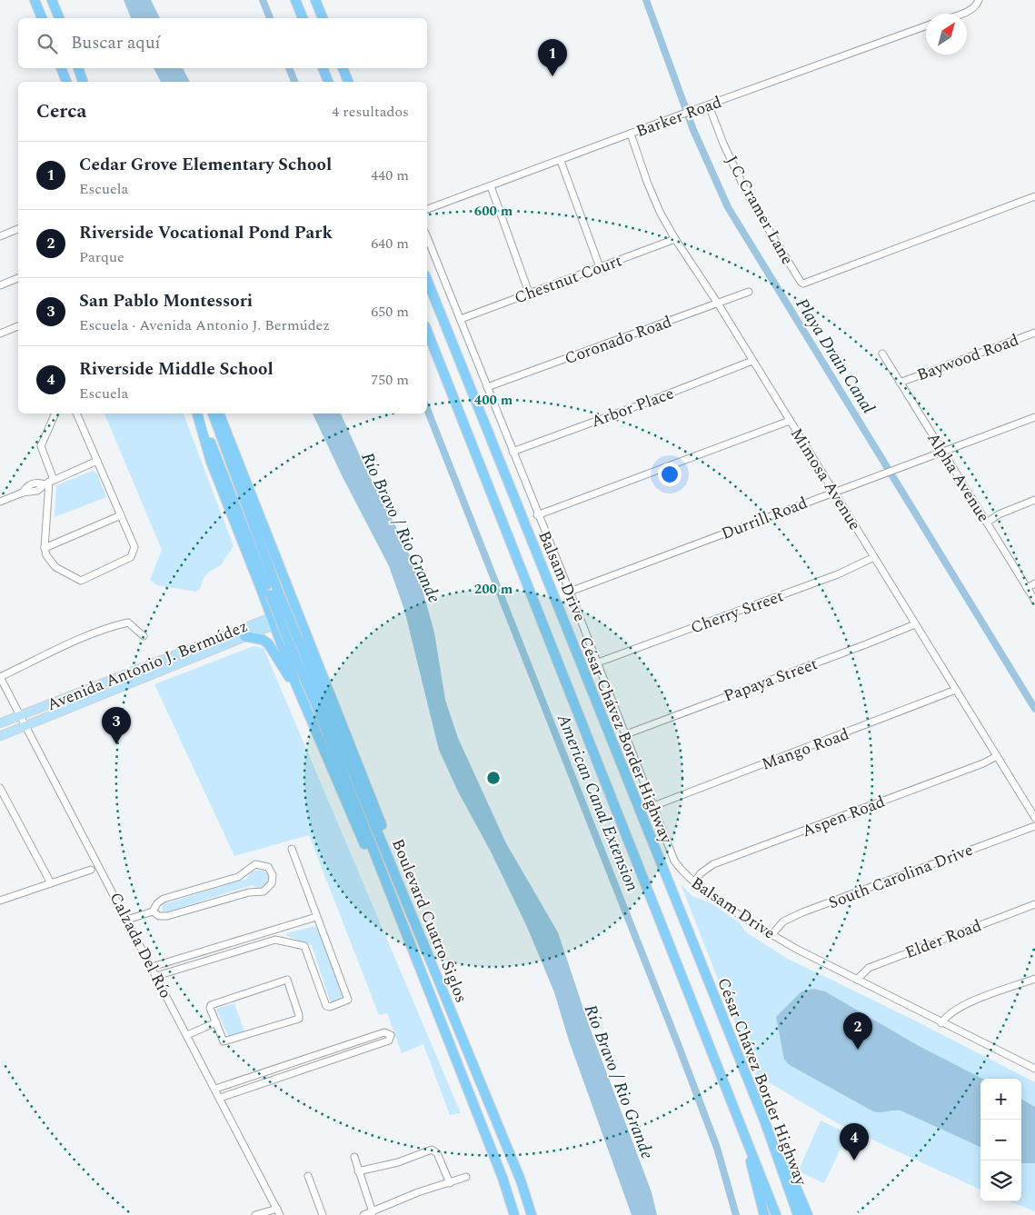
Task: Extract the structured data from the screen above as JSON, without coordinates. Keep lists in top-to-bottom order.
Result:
{
  "streets": {
    "highway": ["César Chávez Border Highway", "Boulevard Cuatro Siglos"],
    "main road": ["Avenida Antonio J. Bermúdez"],
    "street": [
      "Barker Road",
      "J C Cramer Lane",
      "Chestnut Court",
      "Coronado Road",
      "Baywood Road",
      "Arbor Place",
      "Alpha Avenue",
      "Mimosa Avenue",
      "Durrill Road",
      "Balsam Drive",
      "Cherry Street",
      "Papaya Street",
      "Mango Road",
      "Aspen Road",
      "South Carolina Drive",
      "Elder Road",
      "Calzada Del Río"
    ]
  },
  "crossings": [
    ["Barker Road", "J C Cramer Lane"],
    ["Barker Road", "Mimosa Avenue"],
    ["Chestnut Court", "Mimosa Avenue"],
    ["Chestnut Court", "Balsam Drive"],
    ["Coronado Road", "Mimosa Avenue"],
    ["Coronado Road", "Balsam Drive"],
    ["Baywood Road", "Alpha Avenue"],
    ["Arbor Place", "Mimosa Avenue"],
    ["Arbor Place", "Balsam Drive"],
    ["Alpha Avenue", "Durrill Road"],
    ["Mimosa Avenue", "Durrill Road"],
    ["Mimosa Avenue", "Cherry Street"],
    ["Mimosa Avenue", "Papaya Street"],
    ["Mimosa Avenue", "Mango Road"],
    ["Mimosa Avenue", "Aspen Road"],
    ["Durrill Road", "Balsam Drive"],
    ["Balsam Drive", "Cherry Street"],
    ["Balsam Drive", "Papaya Street"],
    ["Balsam Drive", "Mango Road"],
    ["Balsam Drive", "Aspen Road"],
    ["Balsam Drive", "South Carolina Drive"],
    ["Balsam Drive", "Elder Road"],
    ["Avenida Antonio J. Bermúdez", "Calzada Del Río"]
  ],
  "water": ["Playa Drain Canal", "Río Bravo / Rio Grande", "American Canal Extension"],
  "north": "top right",
  "page": {
    "search": "Buscar aquí",
    "pins": [
      "1",
      "3",
      "2",
      "4"
    ],
    "heading": ["Cerca", "4 resultados"],
    "list": [
      {
        "mark": "1",
        "name": "Cedar Grove Elementary School",
        "note": "Escuela",
        "value": "440 m"
      },
      {
        "mark": "2",
        "name": "Riverside Vocational Pond Park",
        "note": "Parque",
        "value": "640 m"
      },
      {
        "mark": "3",
        "name": "San Pablo Montessori",
        "note": "Escuela · Avenida Antonio J. Bermúdez",
        "value": "650 m"
      },
      {
        "mark": "4",
        "name": "Riverside Middle School",
        "note": "Escuela",
        "value": "750 m"
      }
    ],
    "map_buttons": ["+", "−"]
  },
  "rings": ["600 m", "400 m", "200 m"]
}
